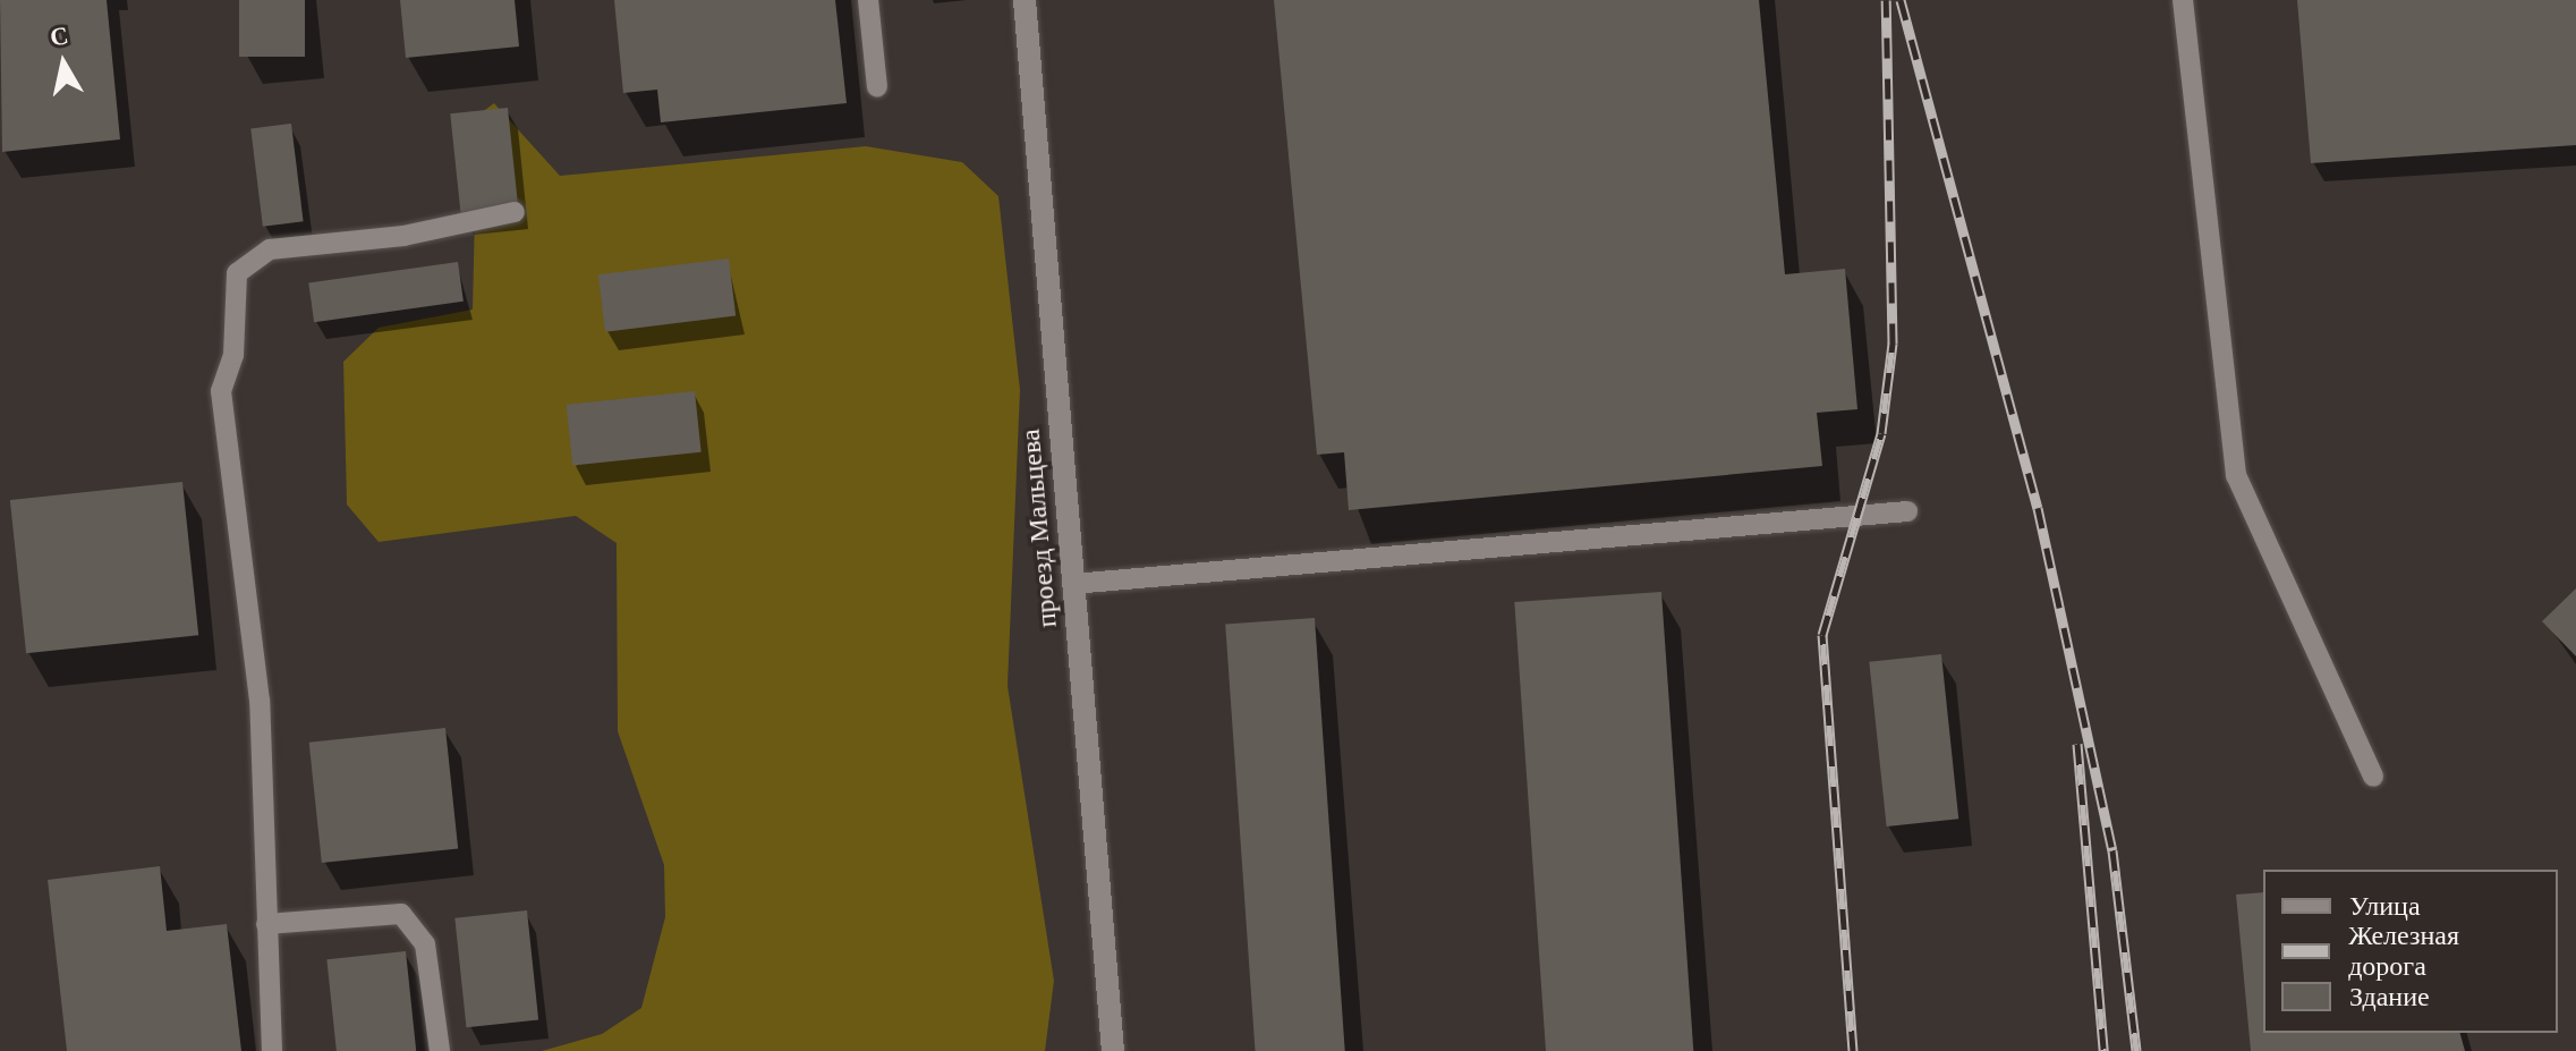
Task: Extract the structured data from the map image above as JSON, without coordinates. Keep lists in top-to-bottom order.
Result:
{
  "streets": {
    "street": ["проезд Мальцева"]
  },
  "legend": ["Улица", "Железная дорога", "Здание"],
  "north": "top"
}
